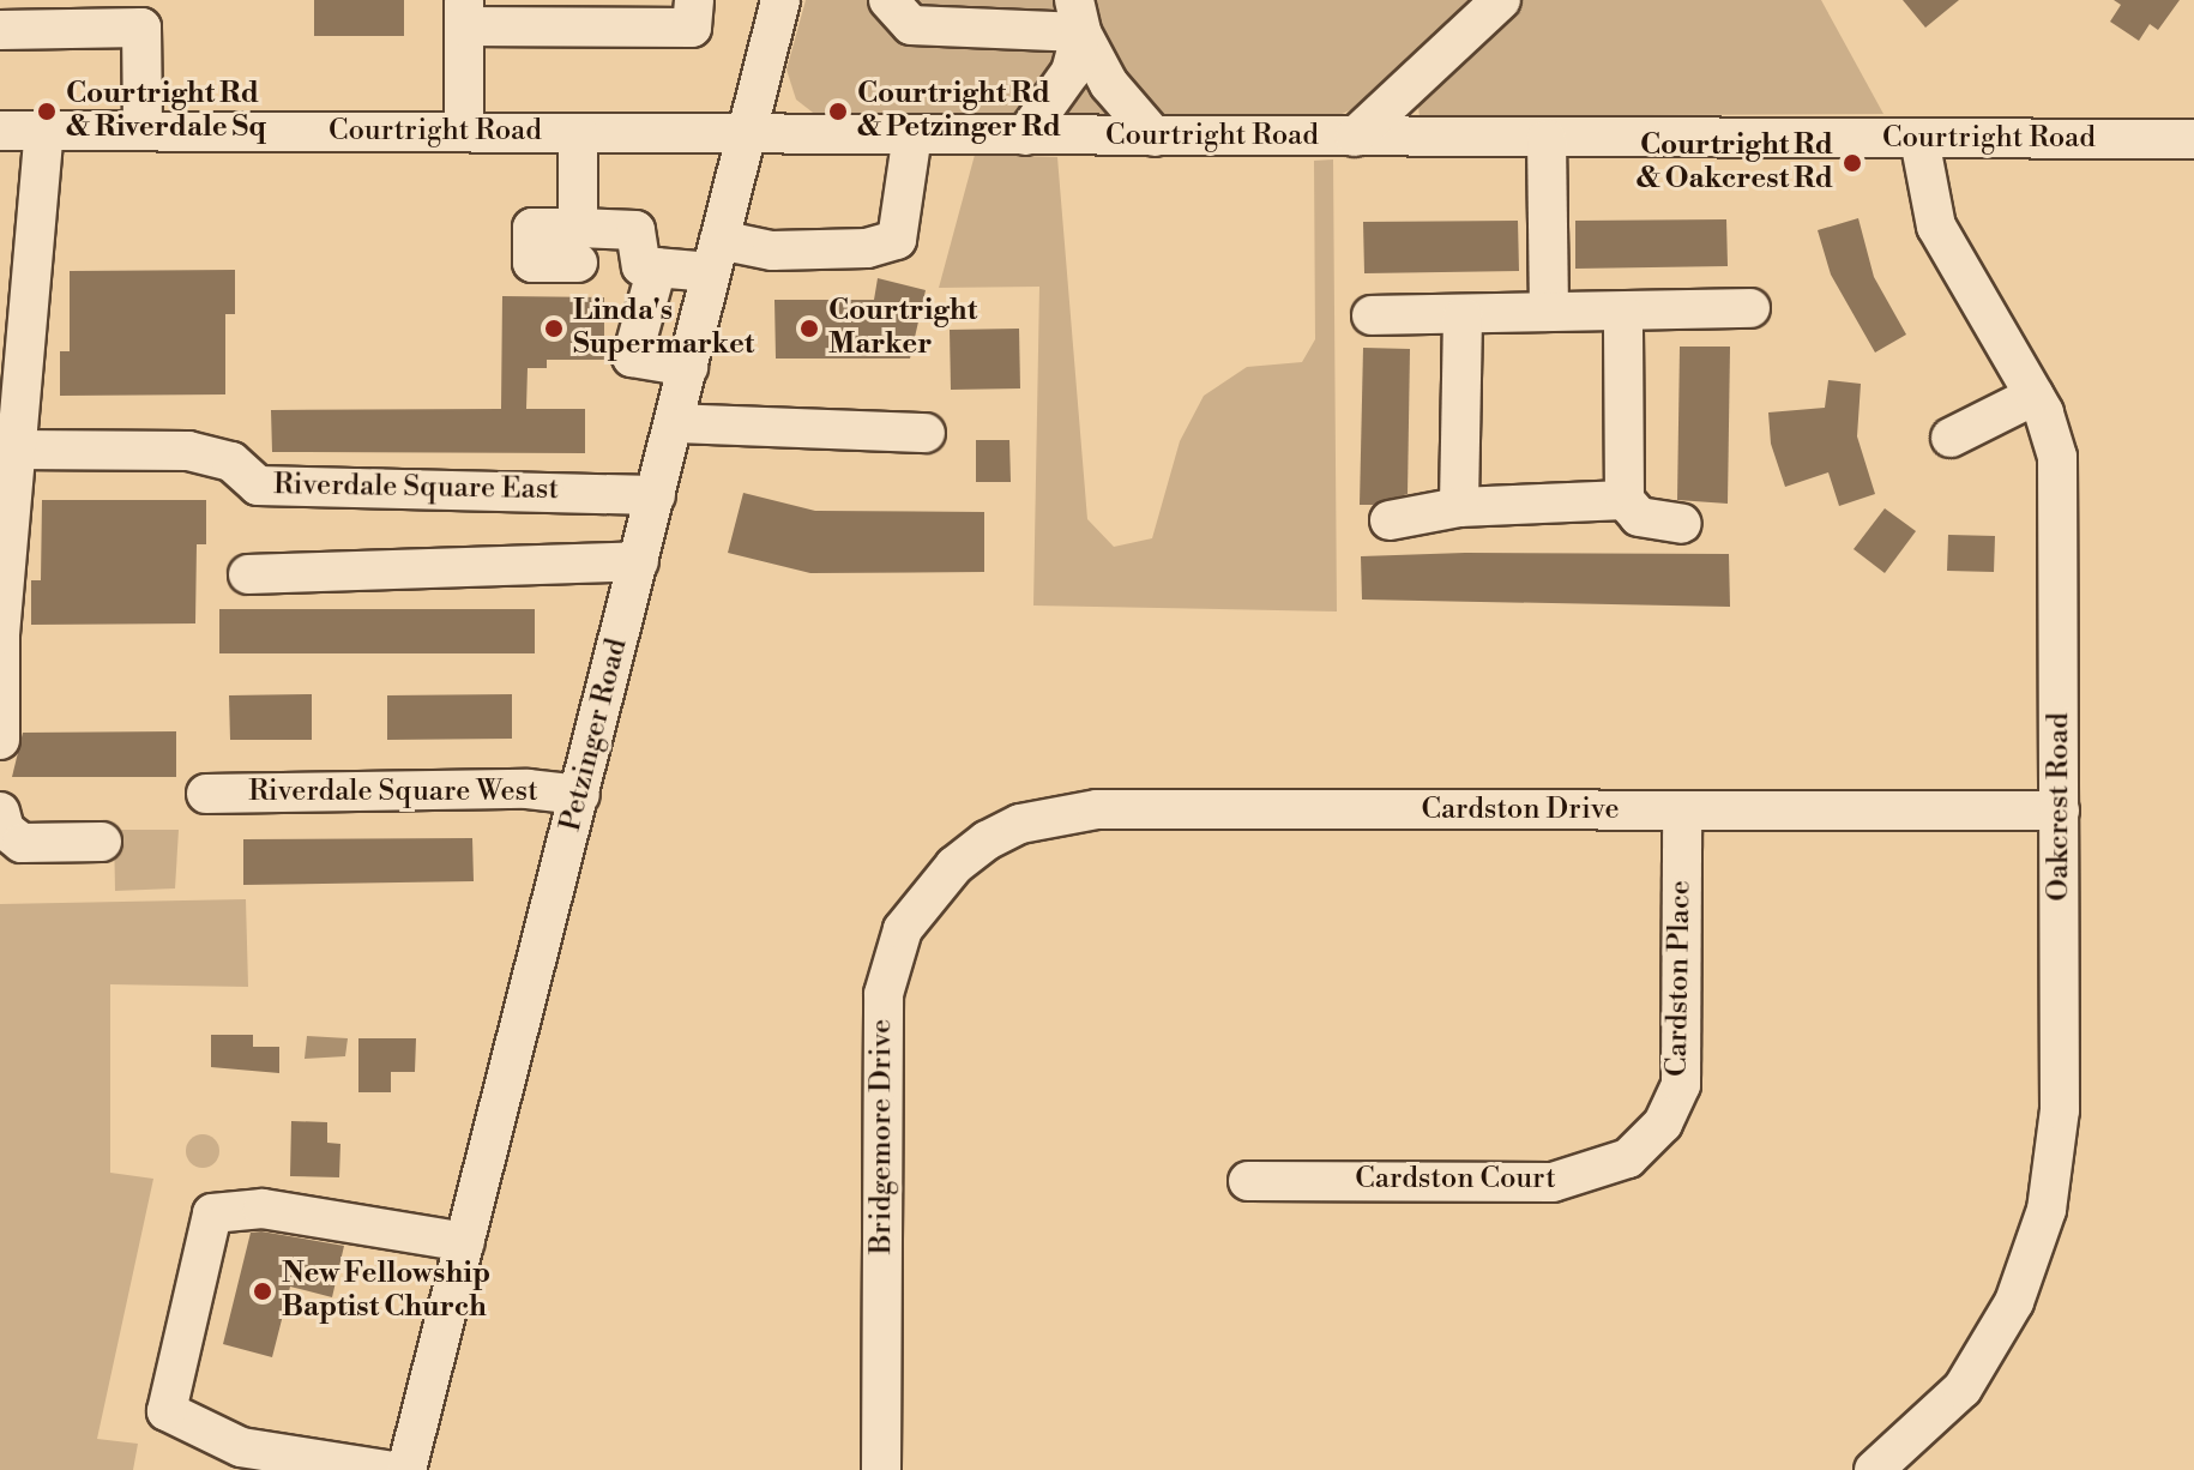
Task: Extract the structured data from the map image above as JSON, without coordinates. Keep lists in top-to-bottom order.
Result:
{
  "streets": {
    "street": [
      "Courtright Road",
      "Riverdale Square East",
      "Petzinger Road",
      "Riverdale Square West",
      "Oakcrest Road",
      "Cardston Drive",
      "Cardston Place",
      "Bridgemore Drive",
      "Cardston Court"
    ]
  },
  "crossings": [
    ["Courtright Road", "Petzinger Road"],
    ["Courtright Road", "Oakcrest Road"],
    ["Riverdale Square East", "Petzinger Road"],
    ["Petzinger Road", "Riverdale Square West"],
    ["Oakcrest Road", "Cardston Drive"],
    ["Cardston Drive", "Cardston Place"],
    ["Cardston Drive", "Bridgemore Drive"],
    ["Cardston Place", "Cardston Court"]
  ],
  "places": [
    "Courtright Rd & Riverdale Sq",
    "Courtright Rd & Petzinger Rd",
    "Courtright Rd & Oakcrest Rd",
    "Linda's Supermarket",
    "Courtright Marker",
    "New Fellowship Baptist Church"
  ]
}
